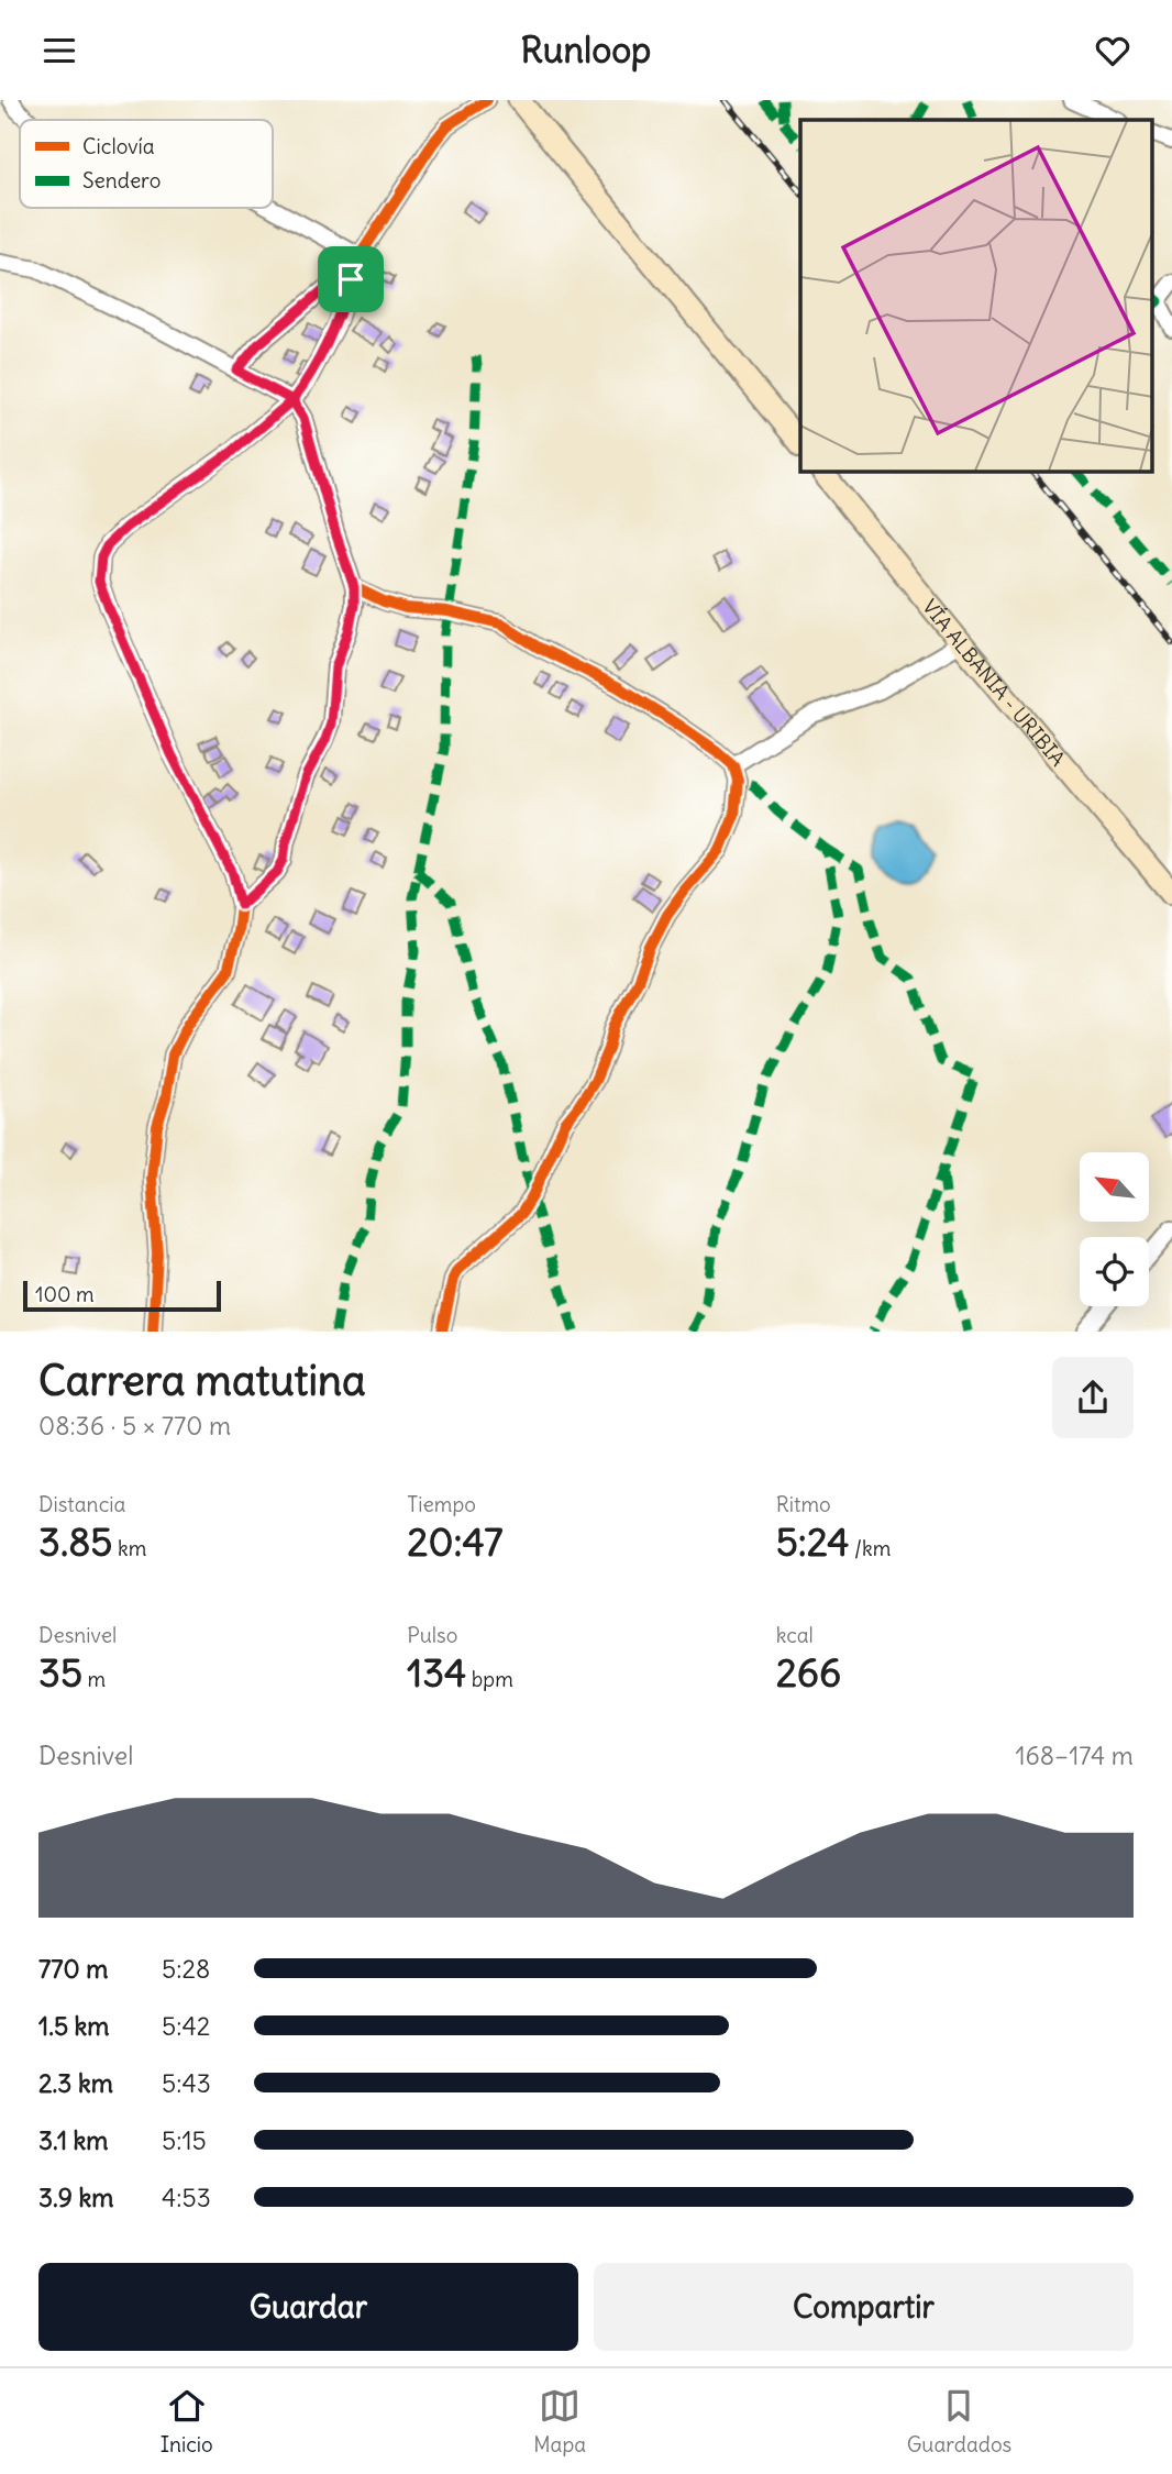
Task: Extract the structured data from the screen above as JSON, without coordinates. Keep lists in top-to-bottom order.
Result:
{
  "streets": {
    "main road": ["VÍA ALBANIA - URIBIA"]
  },
  "legend": ["Ciclovía", "Sendero"],
  "scale_bar": "100 m",
  "north": "top left",
  "page": {
    "header": "Runloop",
    "scale": "100 m",
    "heading": ["Carrera matutina", "08:36 · 5 × 770 m"],
    "stats": [
      ["Distancia", "3.85 km"],
      ["Tiempo", "20:47"],
      ["Ritmo", "5:24 /km"],
      ["Desnivel", "35 m"],
      ["Pulso", "134 bpm"],
      ["kcal", "266"]
    ],
    "chart": ["Desnivel", "168–174 m"],
    "list": [
      {
        "name": "770 m",
        "note": "5:28"
      },
      {
        "name": "1.5 km",
        "note": "5:42"
      },
      {
        "name": "2.3 km",
        "note": "5:43"
      },
      {
        "name": "3.1 km",
        "note": "5:15"
      },
      {
        "name": "3.9 km",
        "note": "4:53"
      }
    ],
    "buttons": ["Guardar", "Compartir"],
    "tabs": ["Inicio", "Mapa", "Guardados"]
  }
}
